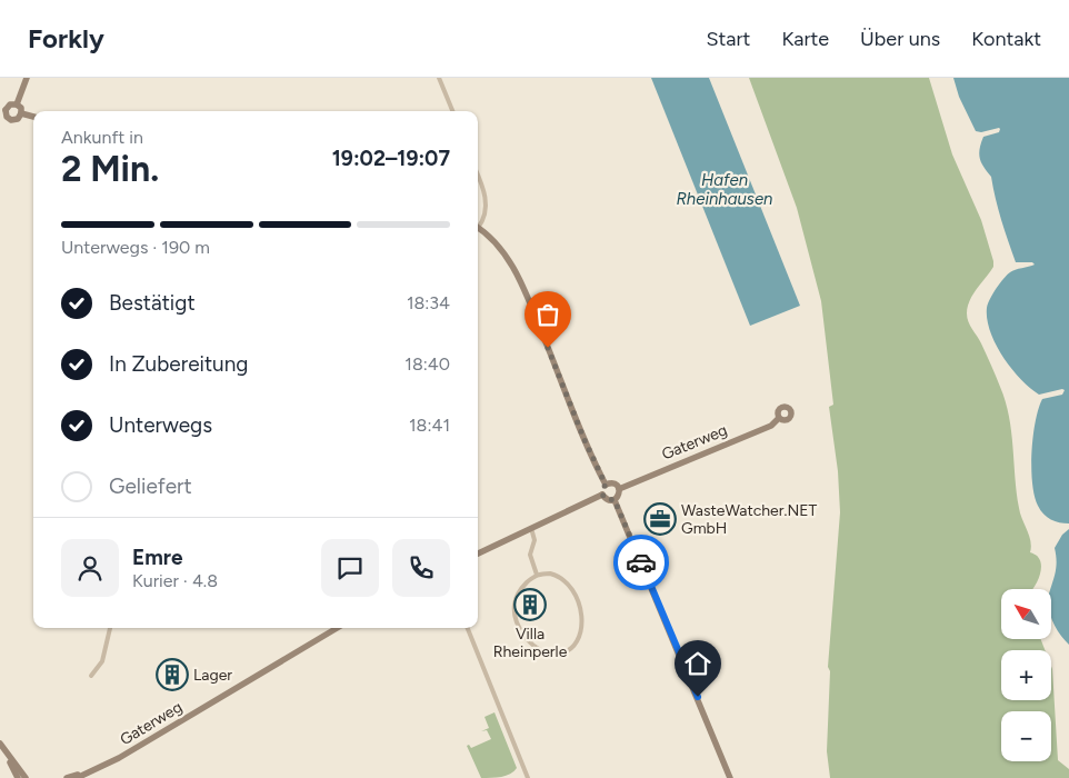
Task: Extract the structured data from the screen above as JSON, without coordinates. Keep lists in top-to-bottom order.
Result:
{
  "streets": {
    "main road": ["Gaterweg"]
  },
  "water": ["Hafen Rheinhausen"],
  "places": {
    "office": ["WasteWatcher.NET GmbH"],
    "building": ["Villa Rheinperle", "Lager"]
  },
  "north": "top left",
  "page": {
    "header": "Forkly",
    "nav": [
      "Start",
      "Karte",
      "Über uns",
      "Kontakt"
    ],
    "heading": ["2 Min.", "Ankunft in", "19:02–19:07"],
    "panel": ["Emre", "Kurier · 4.8"],
    "bar": "Unterwegs · 190 m",
    "list": [
      ["Bestätigt", "18:34"],
      ["In Zubereitung", "18:40"],
      ["Unterwegs", "18:41"],
      "Geliefert"
    ],
    "map_buttons": ["+", "−"]
  }
}
